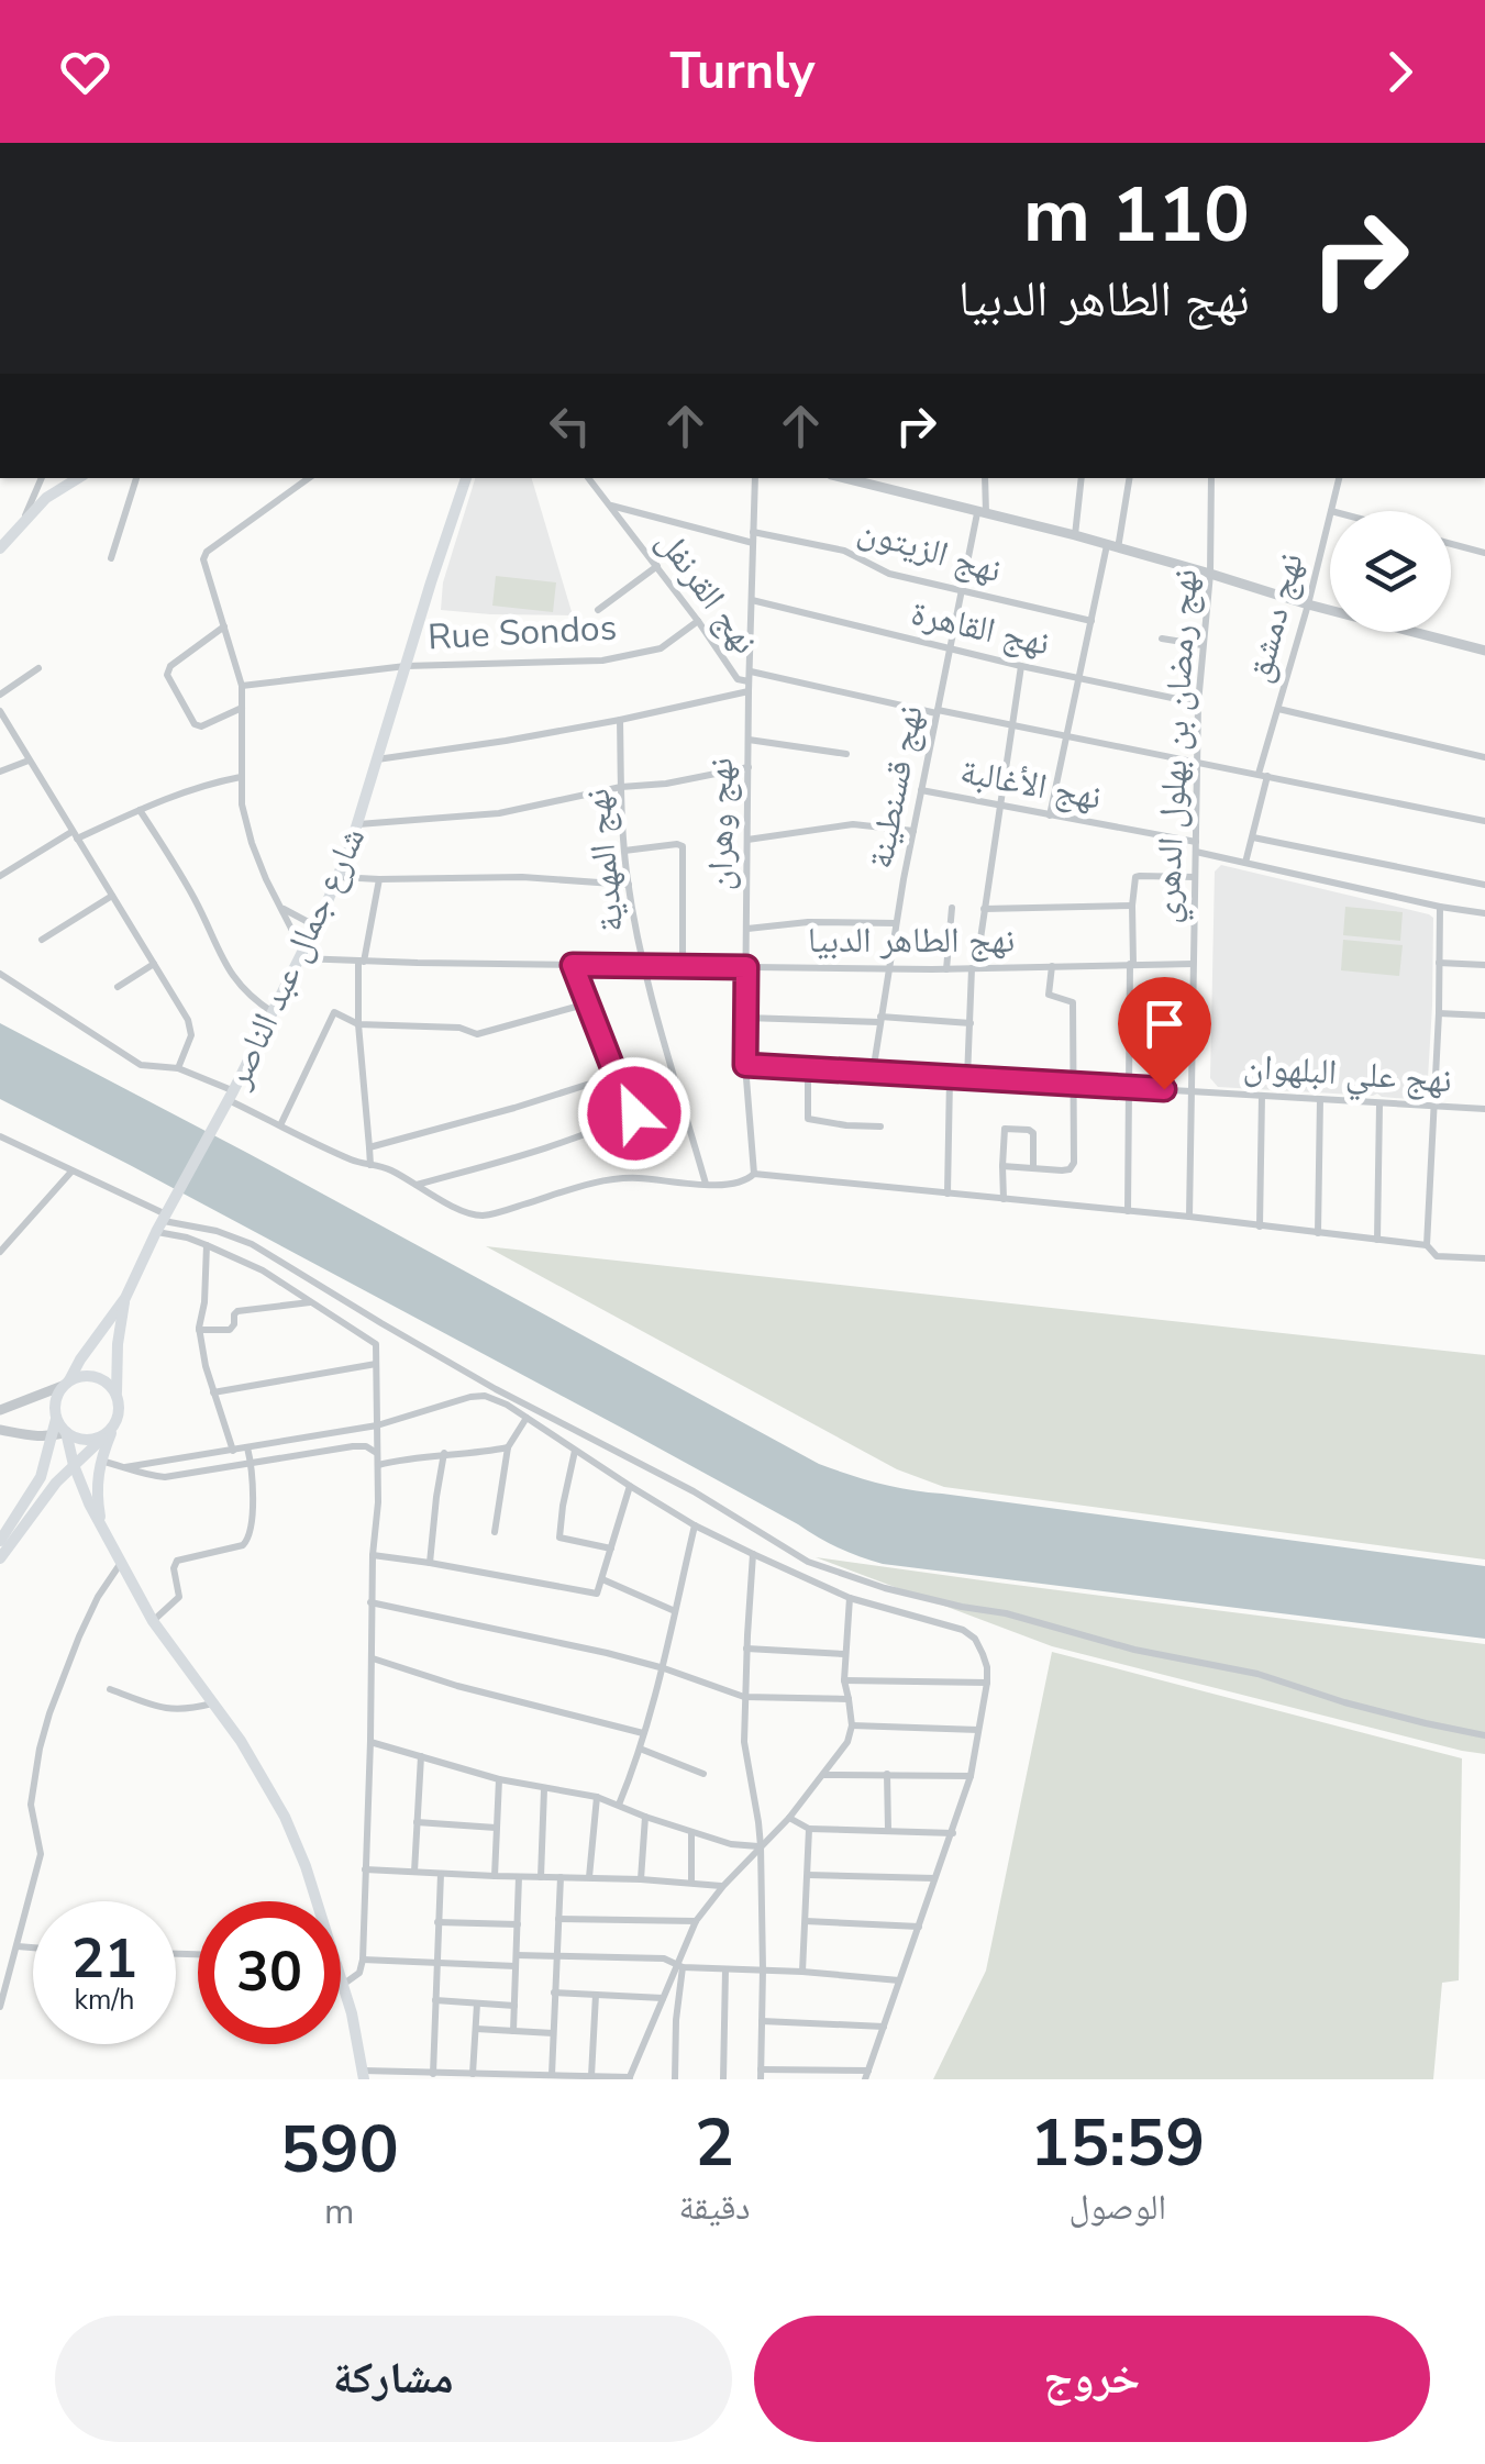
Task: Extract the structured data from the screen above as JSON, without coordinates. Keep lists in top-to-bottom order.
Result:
{
  "streets": {
    "main road": ["شارع جمال عبد الناصر"],
    "street": [
      "نهج الزيتون",
      "نهج القرنفل",
      "نهج دمشق",
      "نهج القاهرة",
      "Rue Sondos",
      "نهج رمضان بن بهلول الدهري",
      "نهج الأغالبة",
      "نهج قسنطينة",
      "نهج وهران",
      "نهج المهدية",
      "نهج الطاهر الدبيا",
      "نهج علي البلهوان"
    ]
  },
  "crossings": [
    ["نهج الزيتون", "نهج قسنطينة"],
    ["نهج الزيتون", "نهج وهران"],
    ["نهج القرنفل", "Rue Sondos"],
    ["نهج القرنفل", "نهج وهران"],
    ["نهج دمشق", "نهج الأغالبة"],
    ["نهج القاهرة", "نهج رمضان بن بهلول الدهري"],
    ["نهج القاهرة", "نهج قسنطينة"],
    ["نهج القاهرة", "نهج وهران"],
    ["Rue Sondos", "شارع جمال عبد الناصر"],
    ["نهج رمضان بن بهلول الدهري", "نهج الأغالبة"],
    ["نهج رمضان بن بهلول الدهري", "نهج الطاهر الدبيا"],
    ["نهج رمضان بن بهلول الدهري", "نهج علي البلهوان"],
    ["نهج الأغالبة", "نهج قسنطينة"],
    ["نهج قسنطينة", "نهج الطاهر الدبيا"],
    ["نهج قسنطينة", "نهج علي البلهوان"],
    ["نهج وهران", "نهج الطاهر الدبيا"],
    ["نهج وهران", "نهج علي البلهوان"],
    ["نهج المهدية", "نهج الطاهر الدبيا"],
    ["نهج الطاهر الدبيا", "شارع جمال عبد الناصر"]
  ],
  "page": {
    "header": "Turnly",
    "turn": ["110 m", "نهج الطاهر الدبيا"],
    "speed": "21 km/h",
    "limit": "30",
    "eta": [
      "15:59",
      "الوصول",
      "2",
      "دقيقة",
      "590",
      "m"
    ],
    "buttons": ["خروج", "مشاركة"]
  }
}
